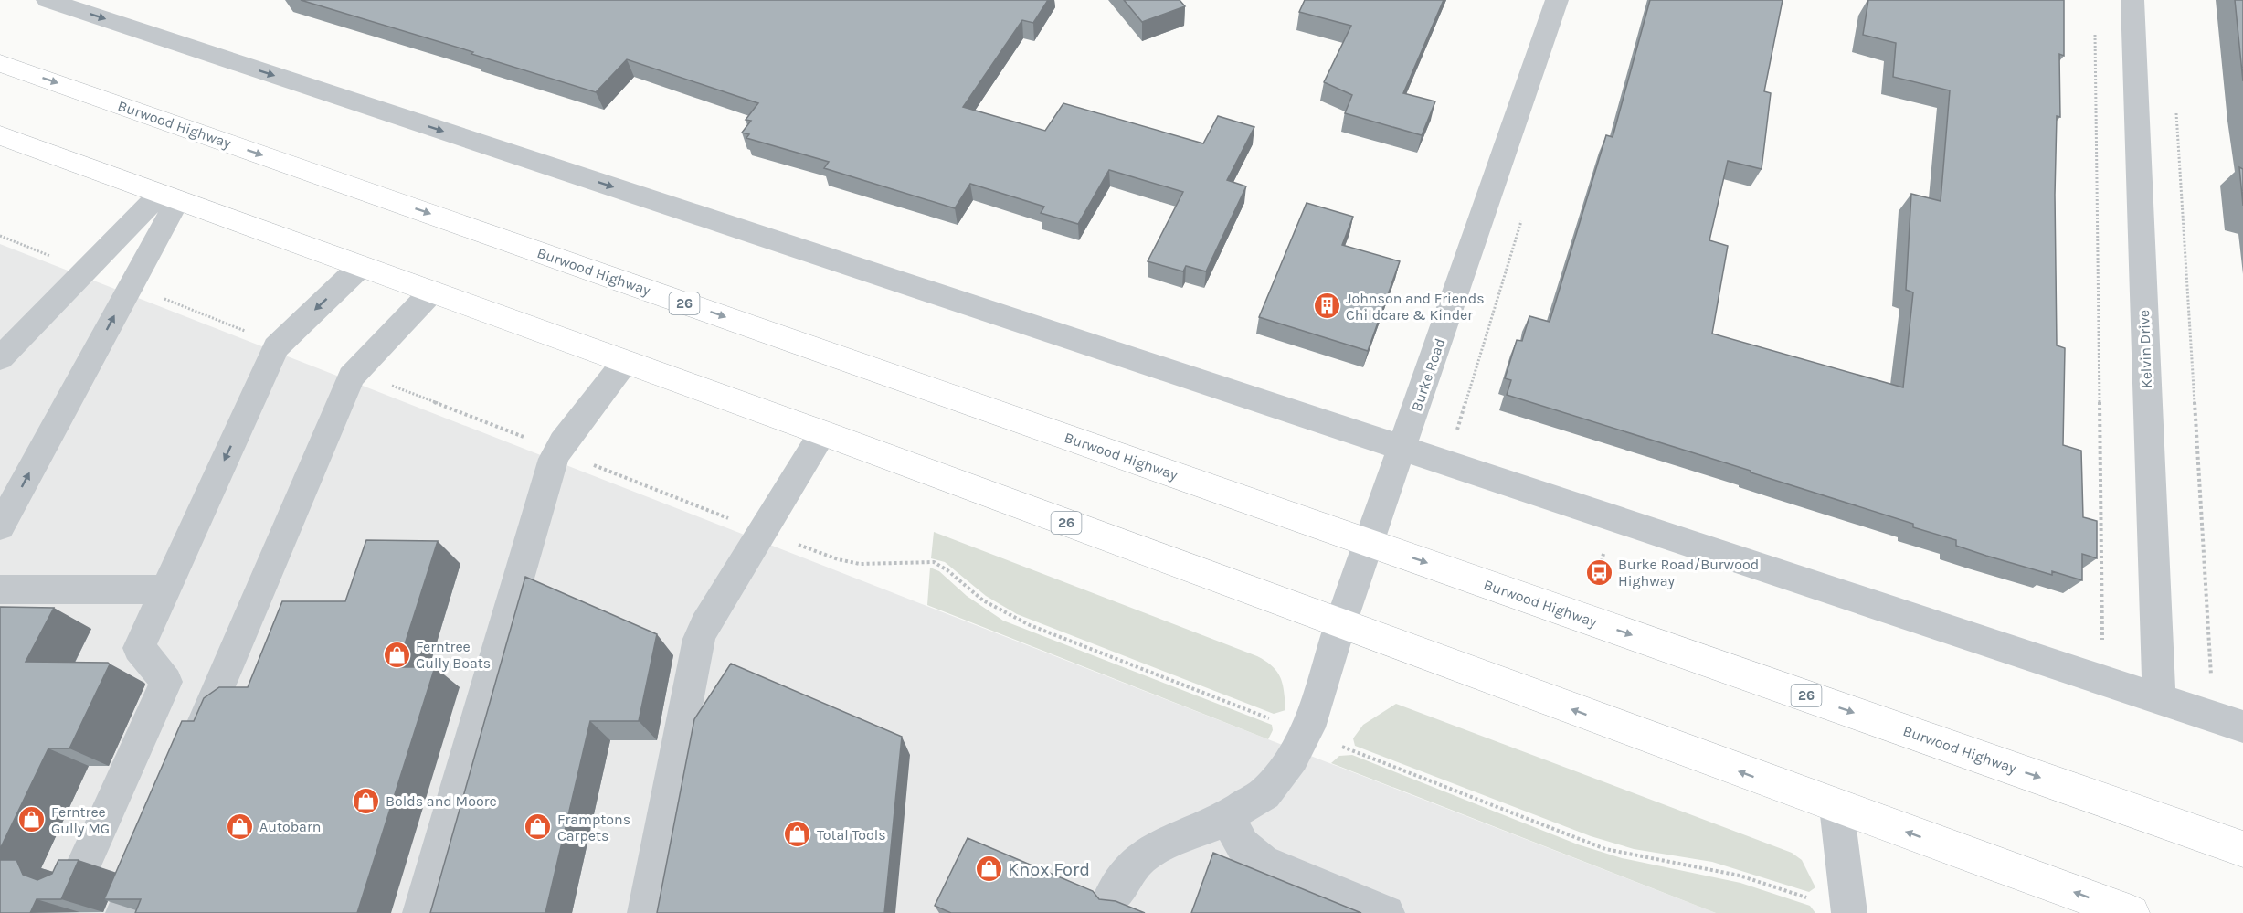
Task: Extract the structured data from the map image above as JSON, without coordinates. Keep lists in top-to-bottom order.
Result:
{
  "streets": {
    "highway": ["Burwood Highway", "26"],
    "street": ["Kelvin Drive", "Burke Road"]
  },
  "crossings": [
    ["Burwood Highway", "Burke Road"],
    ["26", "Burke Road"]
  ],
  "places": {
    "building": ["Johnson and Friends Childcare & Kinder"],
    "bus stop": ["Burke Road/Burwood Highway"],
    "shop": [
      "Ferntree Gully Boats",
      "Bolds and Moore",
      "Ferntree Gully MG",
      "Autobarn",
      "Framptons Carpets",
      "Total Tools",
      "Knox Ford"
    ]
  }
}
